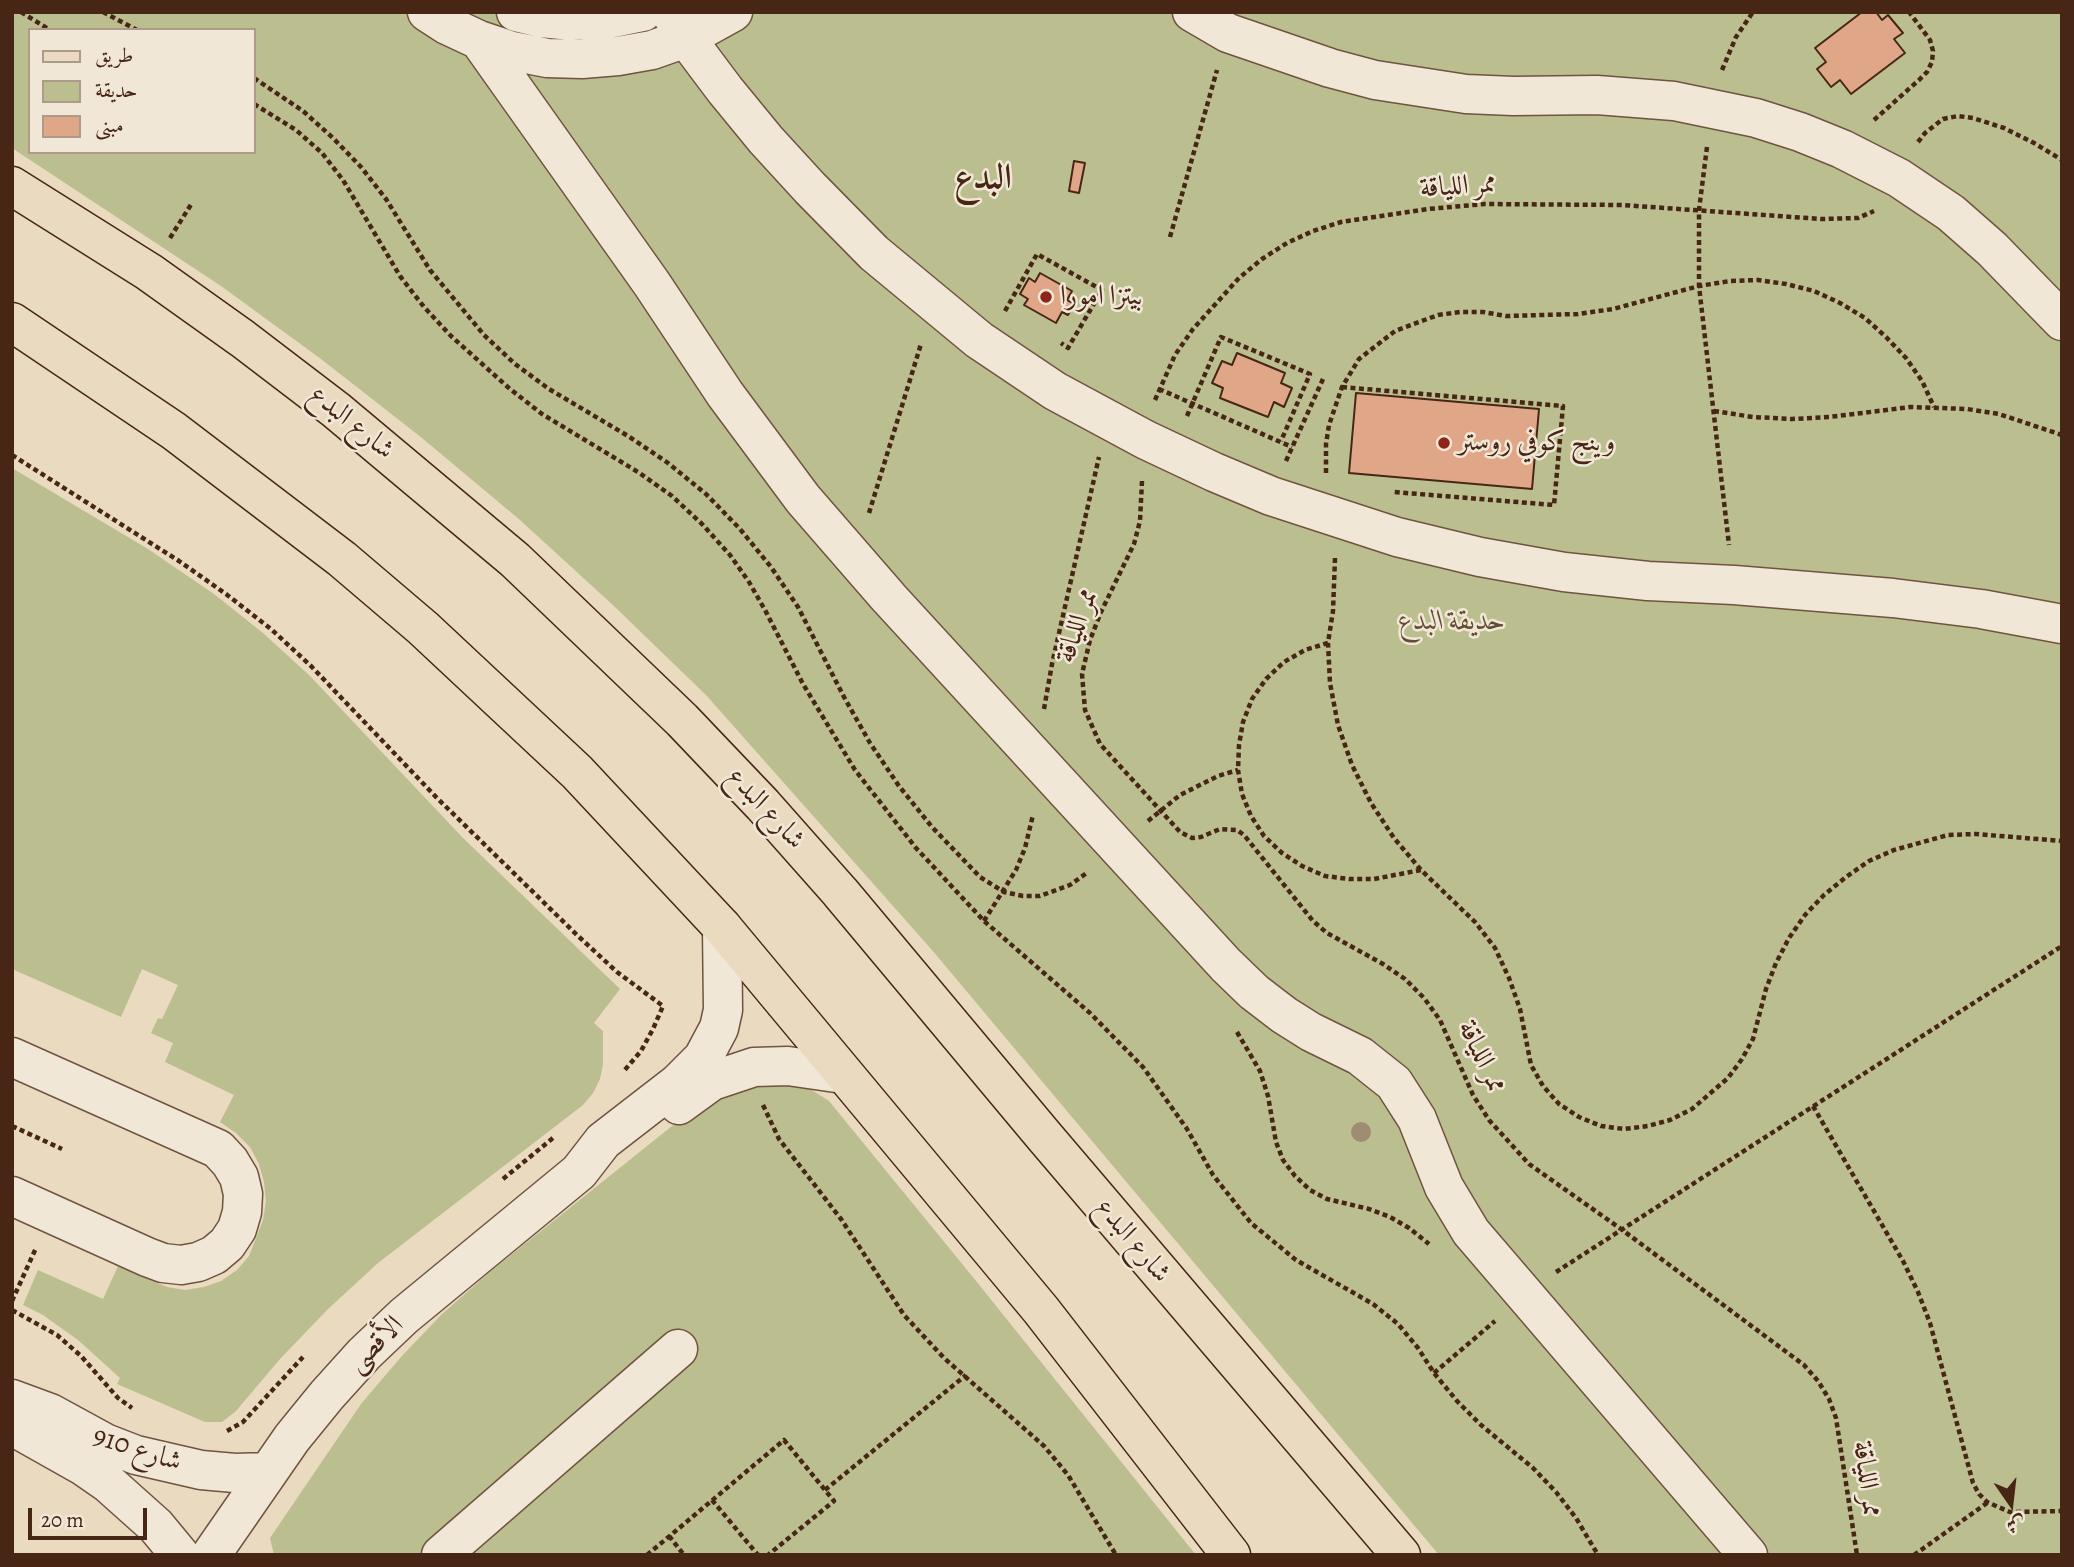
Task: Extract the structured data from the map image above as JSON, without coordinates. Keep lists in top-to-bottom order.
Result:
{
  "streets": {
    "main road": ["شارع البدع"],
    "street": ["الأقصى", "شارع 910"],
    "path": ["ممر اللياقة"]
  },
  "crossings": [
    ["الأقصى", "شارع 910"]
  ],
  "districts": ["البدع"],
  "parks": ["حديقة البدع"],
  "places": ["بيتزا امورا", "وينج كوفي روستر"],
  "legend": ["طريق", "حديقة", "مبنى"],
  "scale_bar": "20 m",
  "north": "bottom"
}
